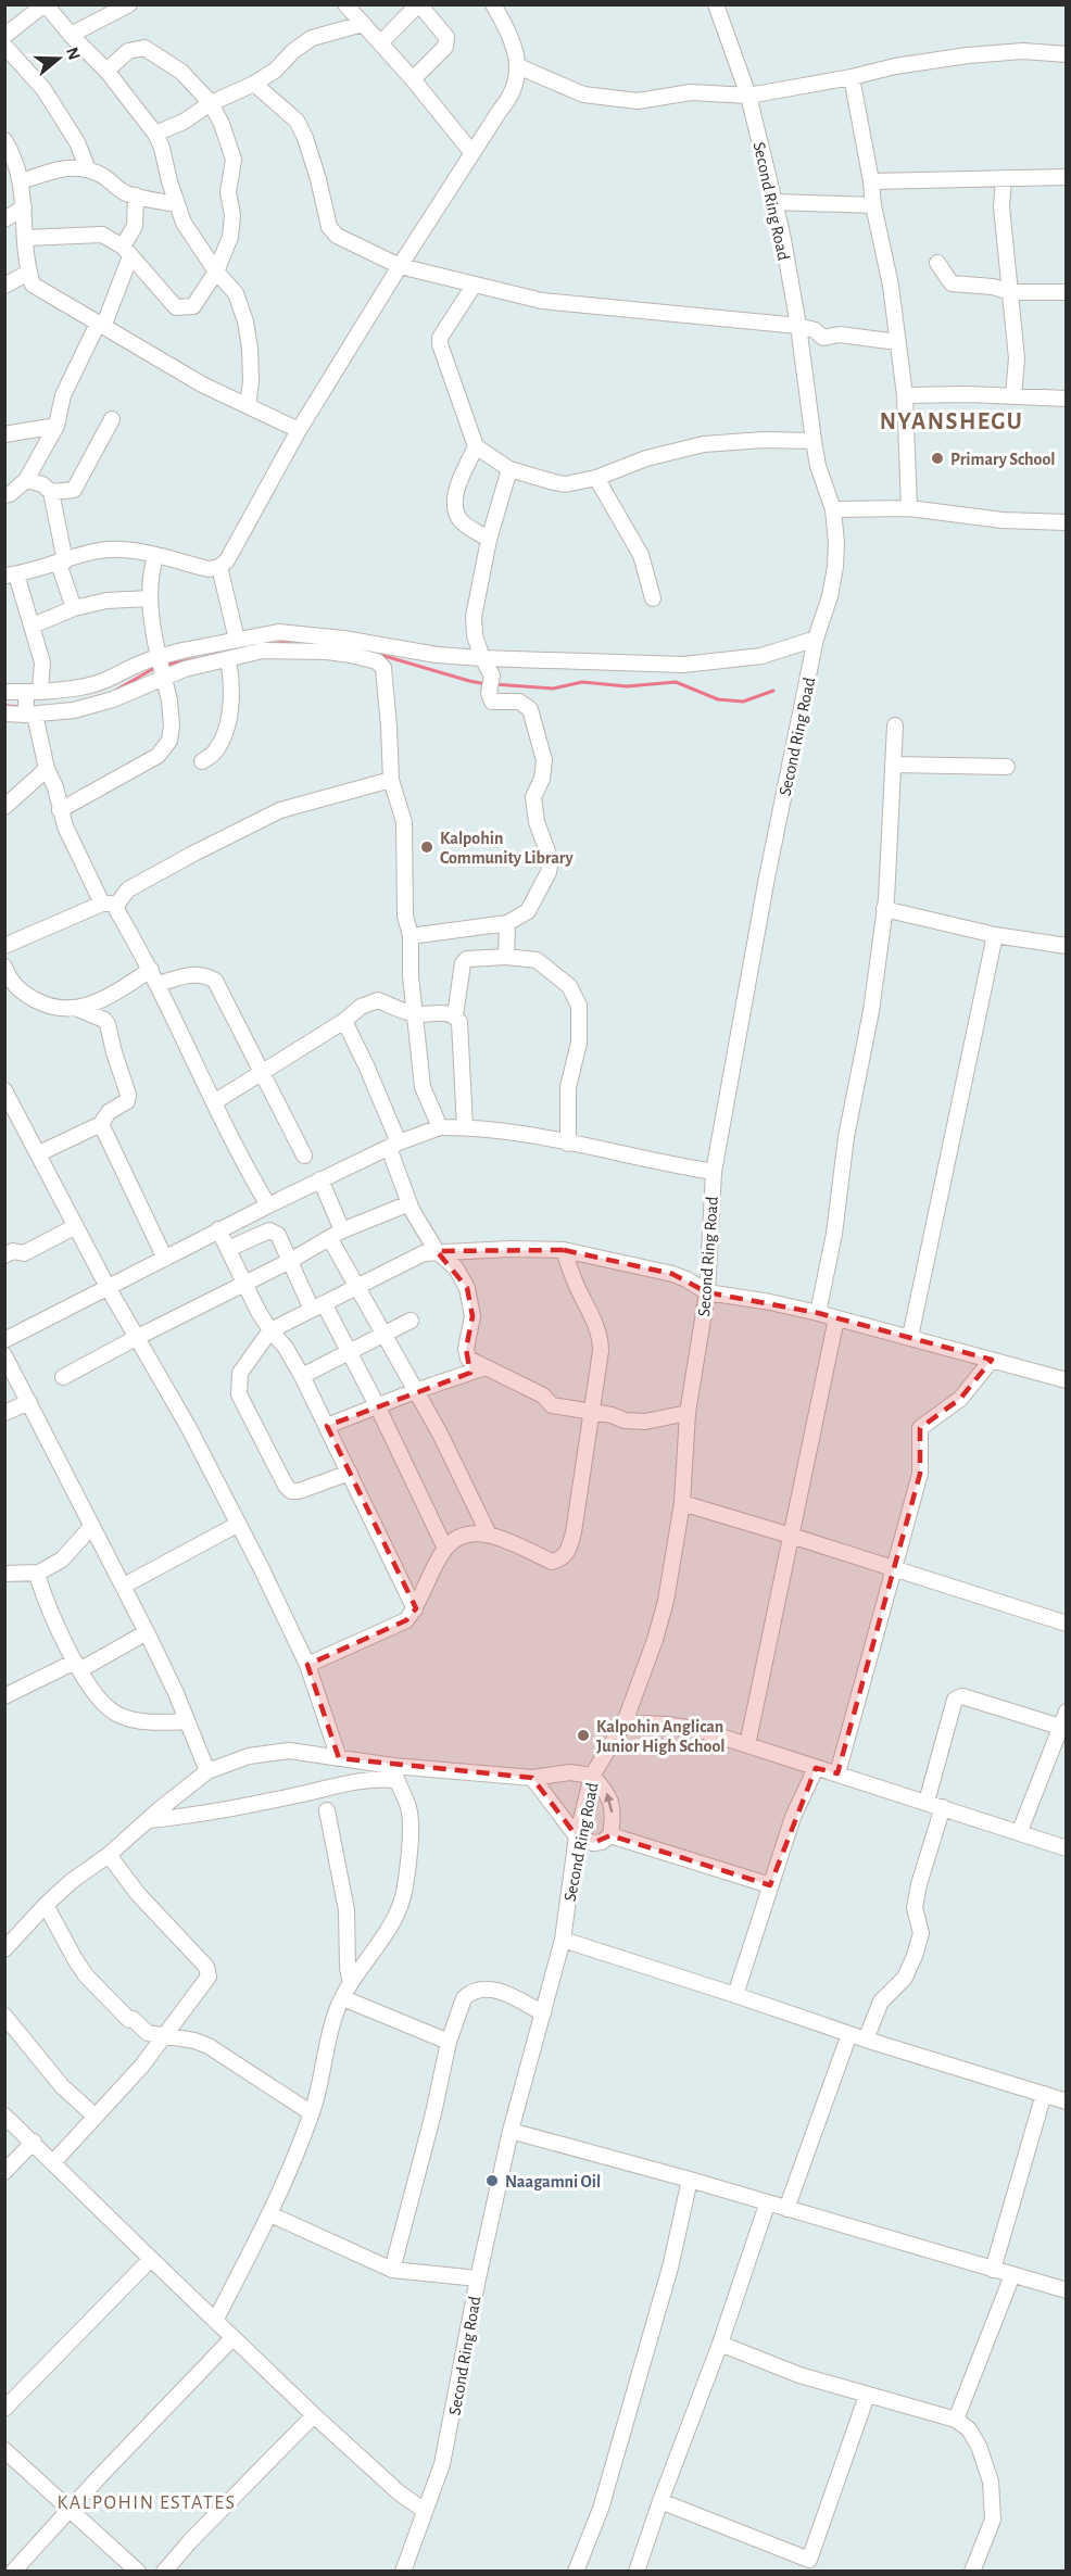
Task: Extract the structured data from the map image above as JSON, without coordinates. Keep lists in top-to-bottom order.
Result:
{
  "streets": {
    "street": ["Second Ring Road"]
  },
  "districts": ["NYANSHEGU", "KALPOHIN ESTATES"],
  "places": [
    "Primary School",
    "Kalpohin Community Library",
    "Kalpohin Anglican Junior High School",
    "Naagamni Oil"
  ],
  "north": "right"
}
